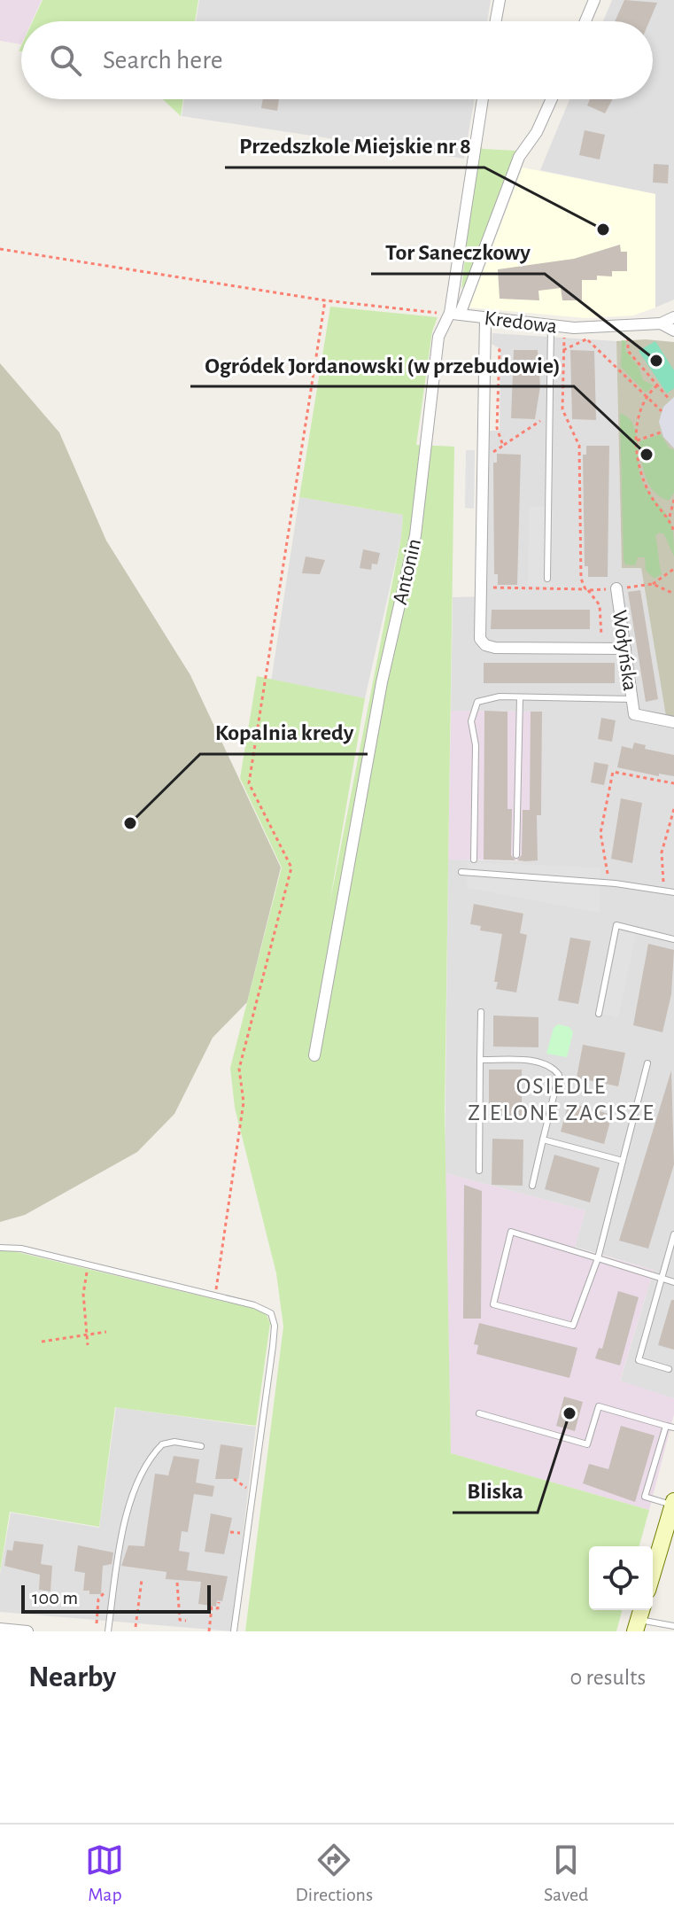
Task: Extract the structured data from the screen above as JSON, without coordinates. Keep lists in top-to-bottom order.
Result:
{
  "streets": {
    "street": ["Kredowa", "Antonin", "Wołyńska"]
  },
  "crossings": [
    ["Kredowa", "Antonin"]
  ],
  "districts": ["OSIEDLE ZIELONE ZACISZE"],
  "places": [
    "Przedszkole Miejskie nr 8",
    "Tor Saneczkowy",
    "Ogródek Jordanowski (w przebudowie)",
    "Kopalnia kredy",
    "Bliska"
  ],
  "scale_bar": "100 m",
  "page": {
    "search": "Search here",
    "scale": "100 m",
    "heading": ["Nearby", "0 results"],
    "nav": ["Map", "Directions", "Saved"]
  }
}
